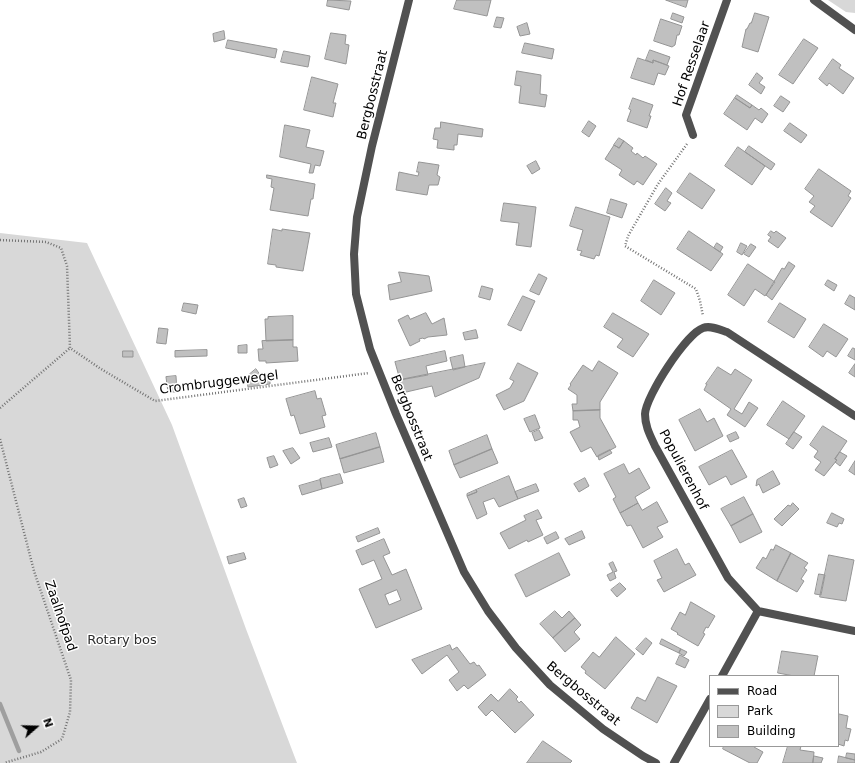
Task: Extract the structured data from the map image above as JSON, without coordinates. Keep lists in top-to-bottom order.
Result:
{
  "streets": {
    "street": ["Hof Resselaar", "Bergbosstraat", "Populierenhof"],
    "path": ["Crombruggewegel", "Zaalhofpad"]
  },
  "crossings": [
    ["Bergbosstraat", "Crombruggewegel"]
  ],
  "parks": ["Rotary bos"],
  "legend": ["Road", "Park", "Building"],
  "north": "right"
}
